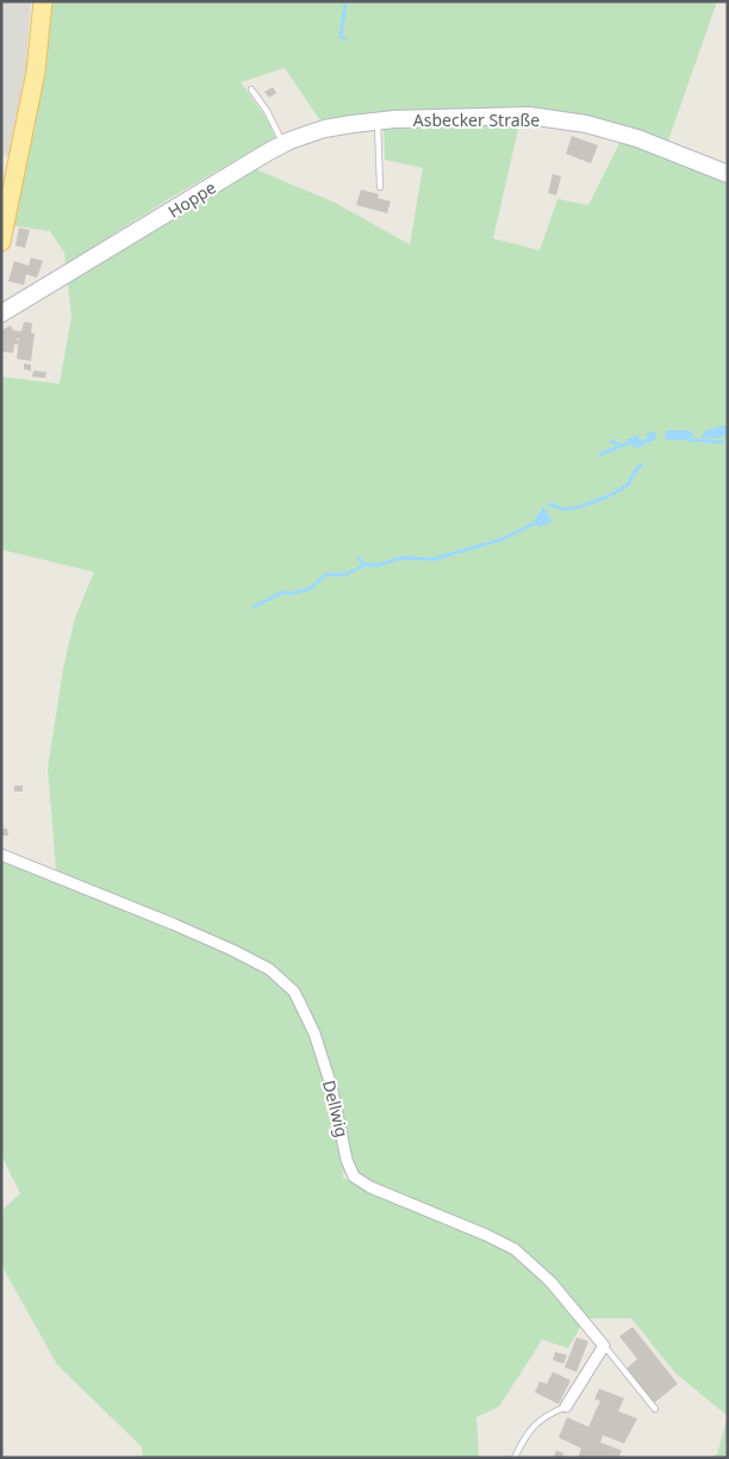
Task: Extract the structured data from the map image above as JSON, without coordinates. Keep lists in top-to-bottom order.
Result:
{
  "streets": {
    "main road": ["Asbecker Straße", "Hoppe"],
    "street": ["Dellwig"]
  },
  "crossings": [
    ["Asbecker Straße", "Hoppe"]
  ]
}
